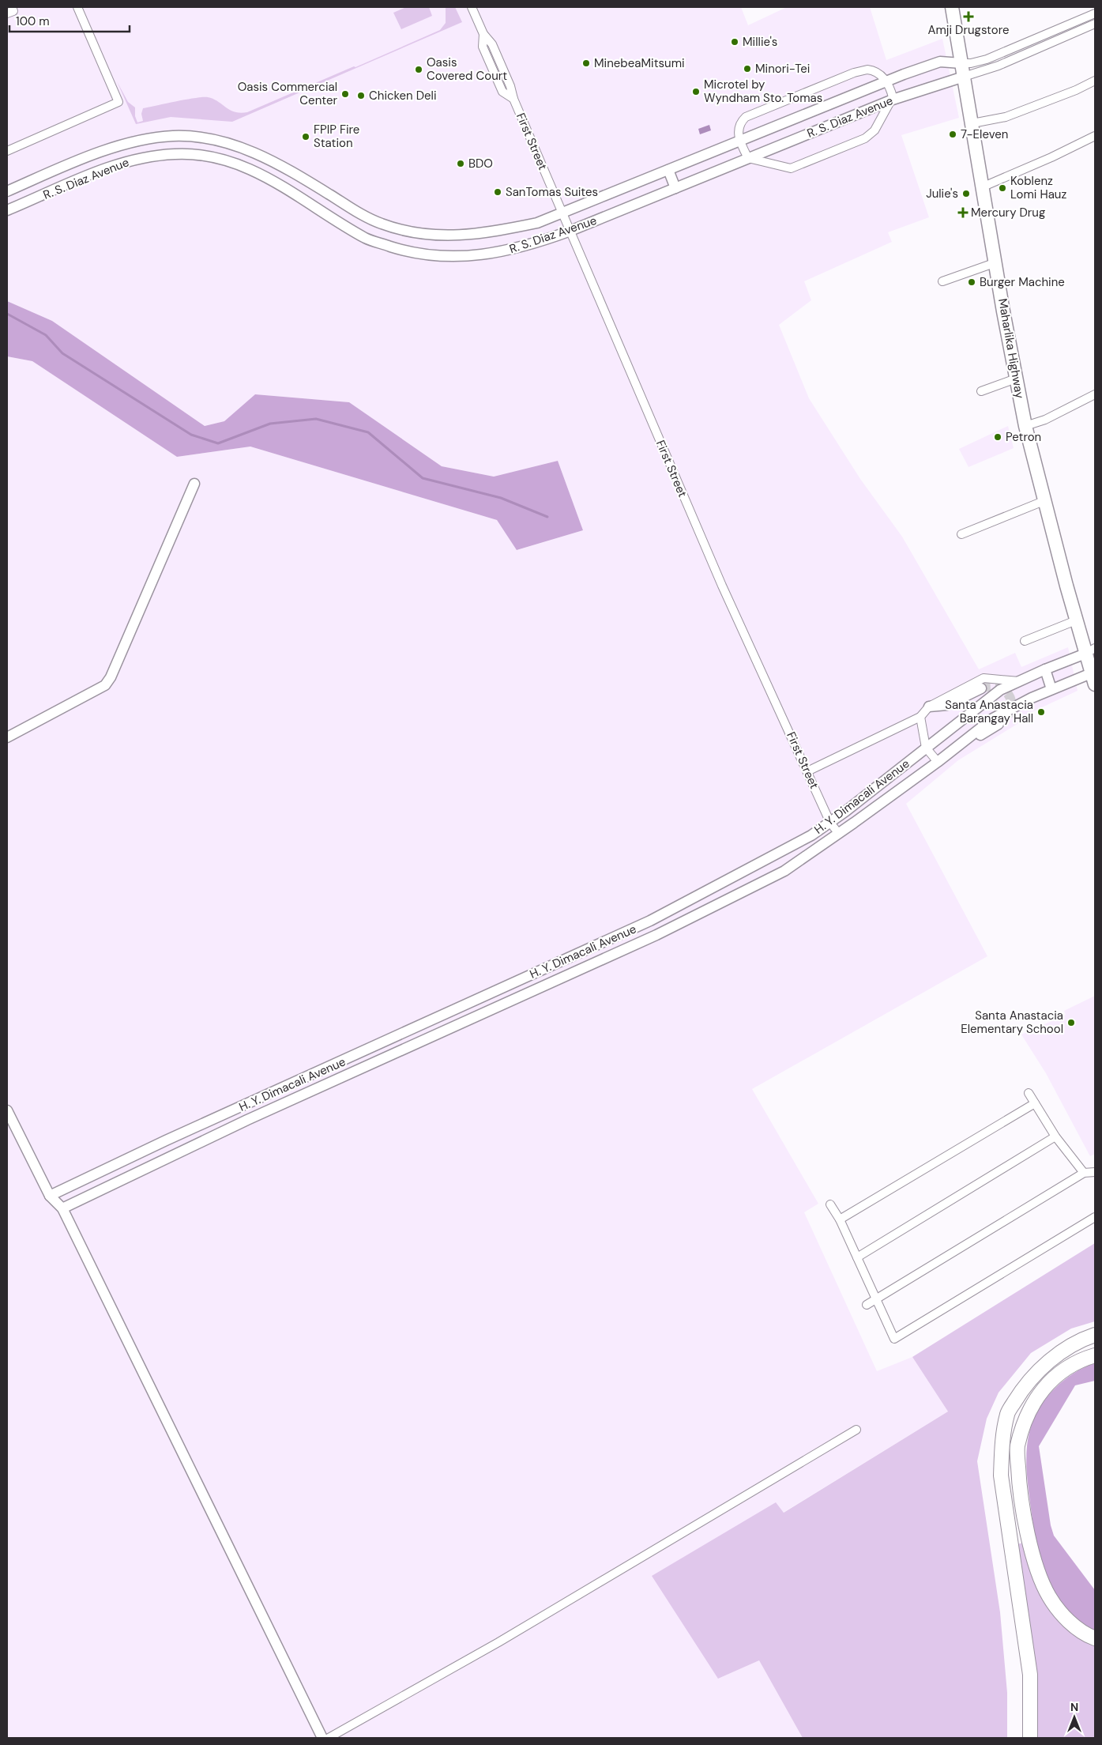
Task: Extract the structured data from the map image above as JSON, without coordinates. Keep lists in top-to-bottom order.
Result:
{
  "streets": {
    "highway": ["Maharlika Highway"],
    "street": ["R. S. Diaz Avenue", "First Street", "H. Y. Dimacali Avenue"]
  },
  "crossings": [
    ["R. S. Diaz Avenue", "First Street"],
    ["R. S. Diaz Avenue", "Maharlika Highway"],
    ["First Street", "H. Y. Dimacali Avenue"],
    ["Maharlika Highway", "H. Y. Dimacali Avenue"]
  ],
  "places": {
    "health": ["Amji Drugstore", "Mercury Drug"],
    "other": [
      "Millie's",
      "MinebeaMitsumi",
      "Minori-Tei",
      "Oasis Covered Court",
      "Microtel by Wyndham Sto. Tomas",
      "Oasis Commercial Center",
      "Chicken Deli",
      "7-Eleven",
      "FPIP Fire Station",
      "BDO",
      "Koblenz Lomi Hauz",
      "SanTomas Suites",
      "Julie's",
      "Burger Machine",
      "Petron",
      "Santa Anastacia Barangay Hall",
      "Santa Anastacia Elementary School"
    ]
  },
  "scale_bar": "100 m",
  "north": "top"
}
